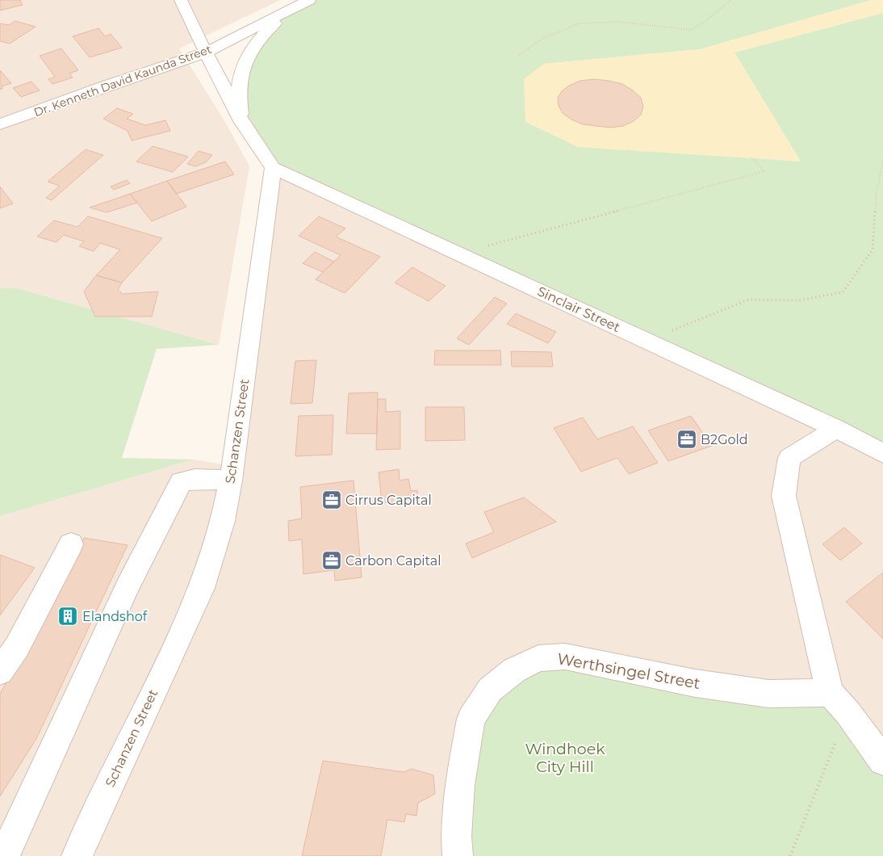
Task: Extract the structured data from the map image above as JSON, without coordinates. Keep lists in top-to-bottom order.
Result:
{
  "streets": {
    "street": [
      "Dr. Kenneth David Kaunda Street",
      "Sinclair Street",
      "Schanzen Street",
      "Werthsingel Street"
    ]
  },
  "crossings": [
    ["Sinclair Street", "Schanzen Street"]
  ],
  "parks": ["Windhoek City Hill"],
  "places": {
    "office": ["B2Gold", "Cirrus Capital", "Carbon Capital"],
    "building": ["Elandshof"]
  }
}
